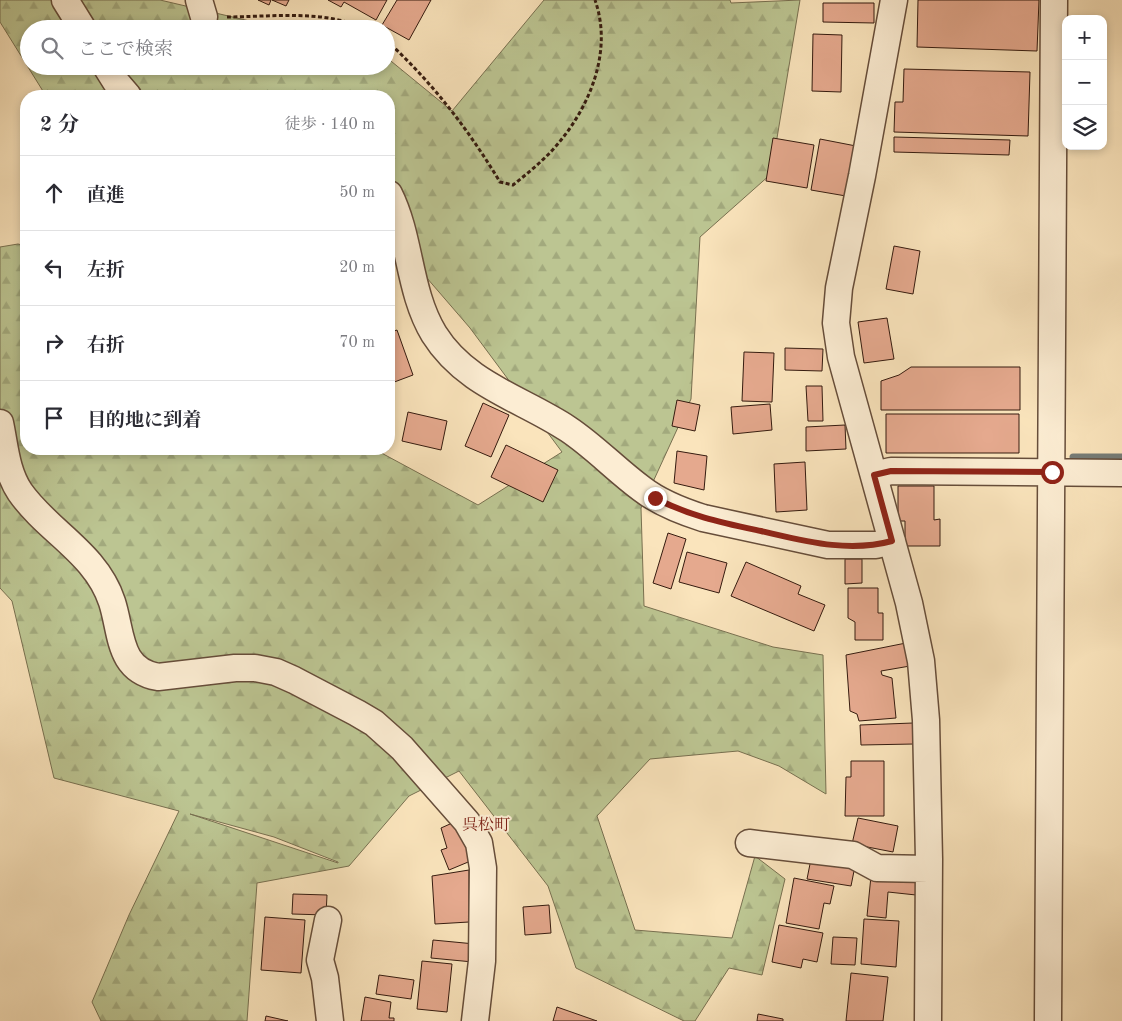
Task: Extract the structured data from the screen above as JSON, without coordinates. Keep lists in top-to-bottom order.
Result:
{
  "districts": ["呉松町"],
  "page": {
    "map_buttons": ["+", "−"],
    "search": "ここで検索",
    "heading": ["2 分", "徒歩 · 140 m"],
    "list": [
      ["直進", "50 m"],
      ["左折", "20 m"],
      ["右折", "70 m"],
      "目的地に到着"
    ]
  }
}
